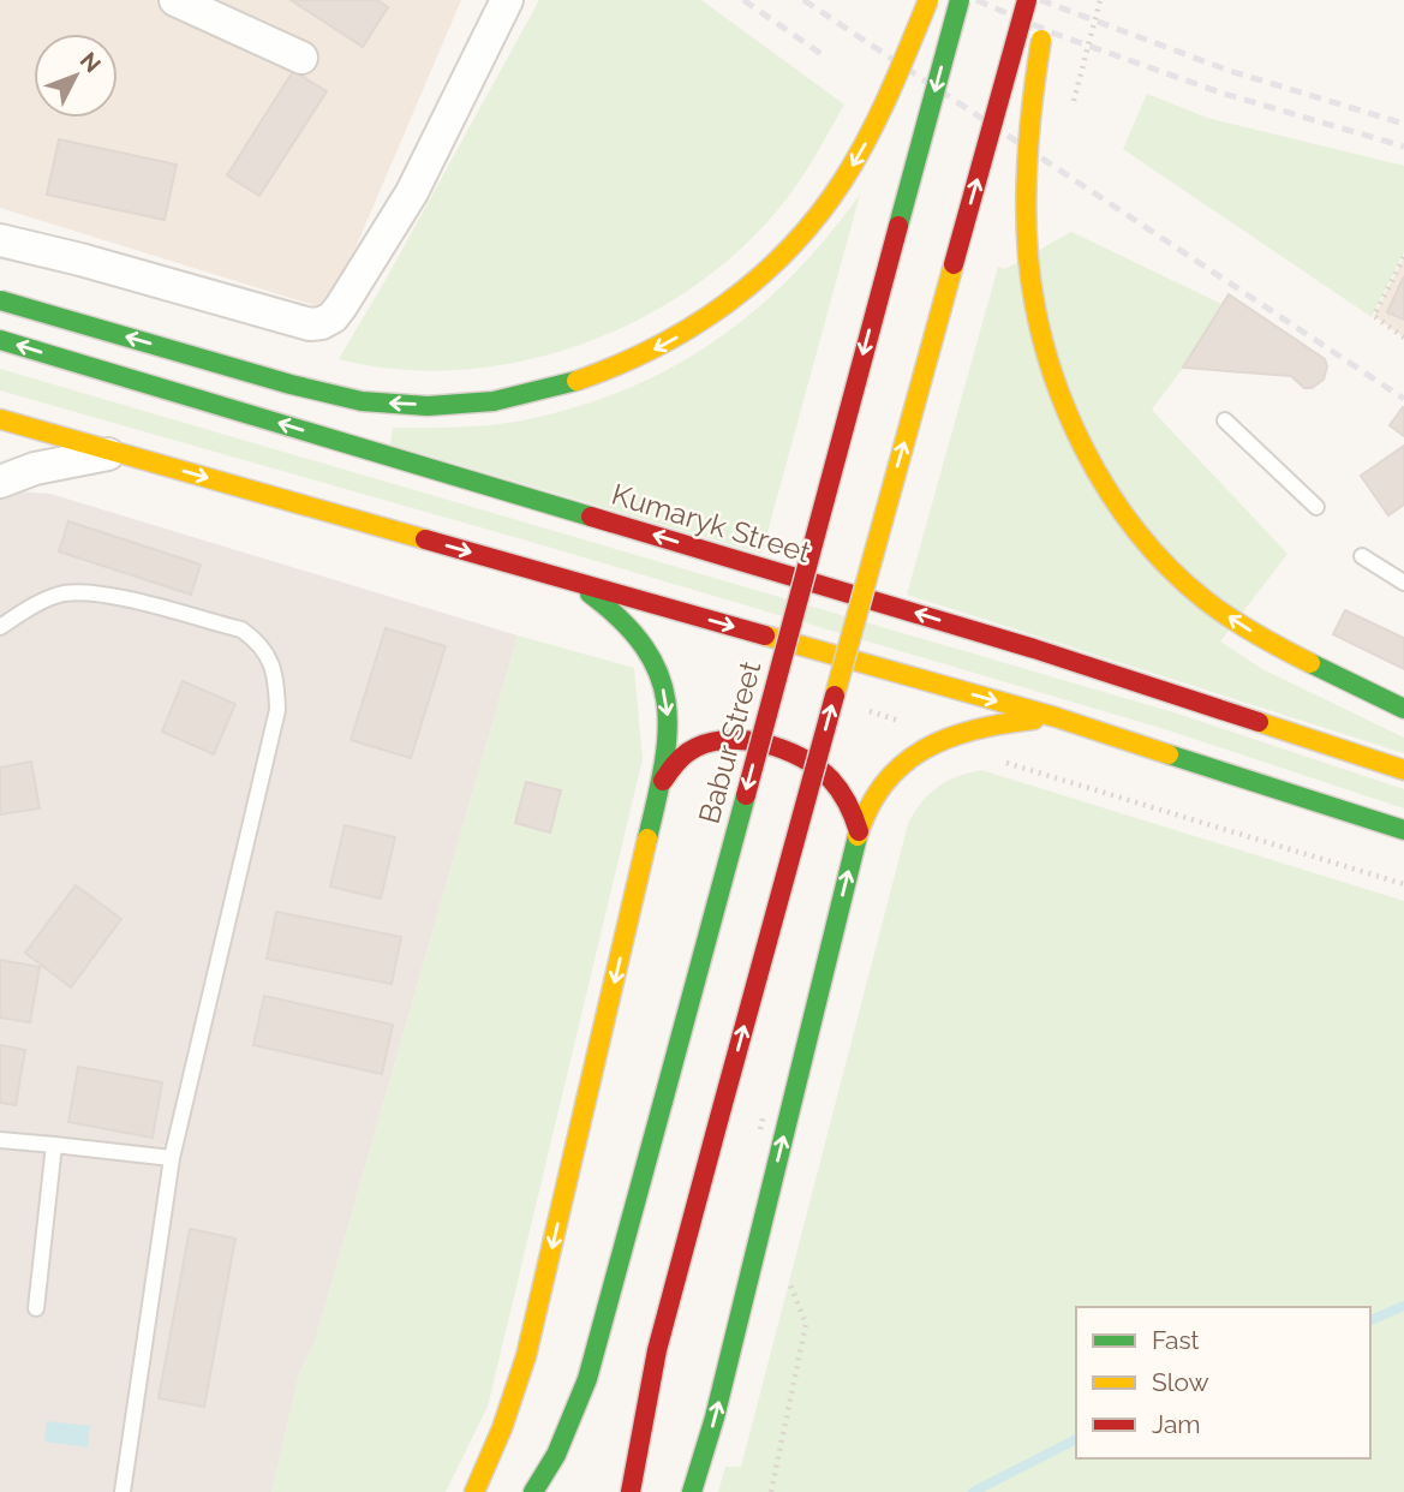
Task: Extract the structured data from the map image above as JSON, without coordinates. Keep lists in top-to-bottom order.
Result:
{
  "streets": {
    "main road": ["Kumaryk Street", "Babur Street"]
  },
  "legend": ["Fast", "Slow", "Jam"],
  "north": "top right"
}
